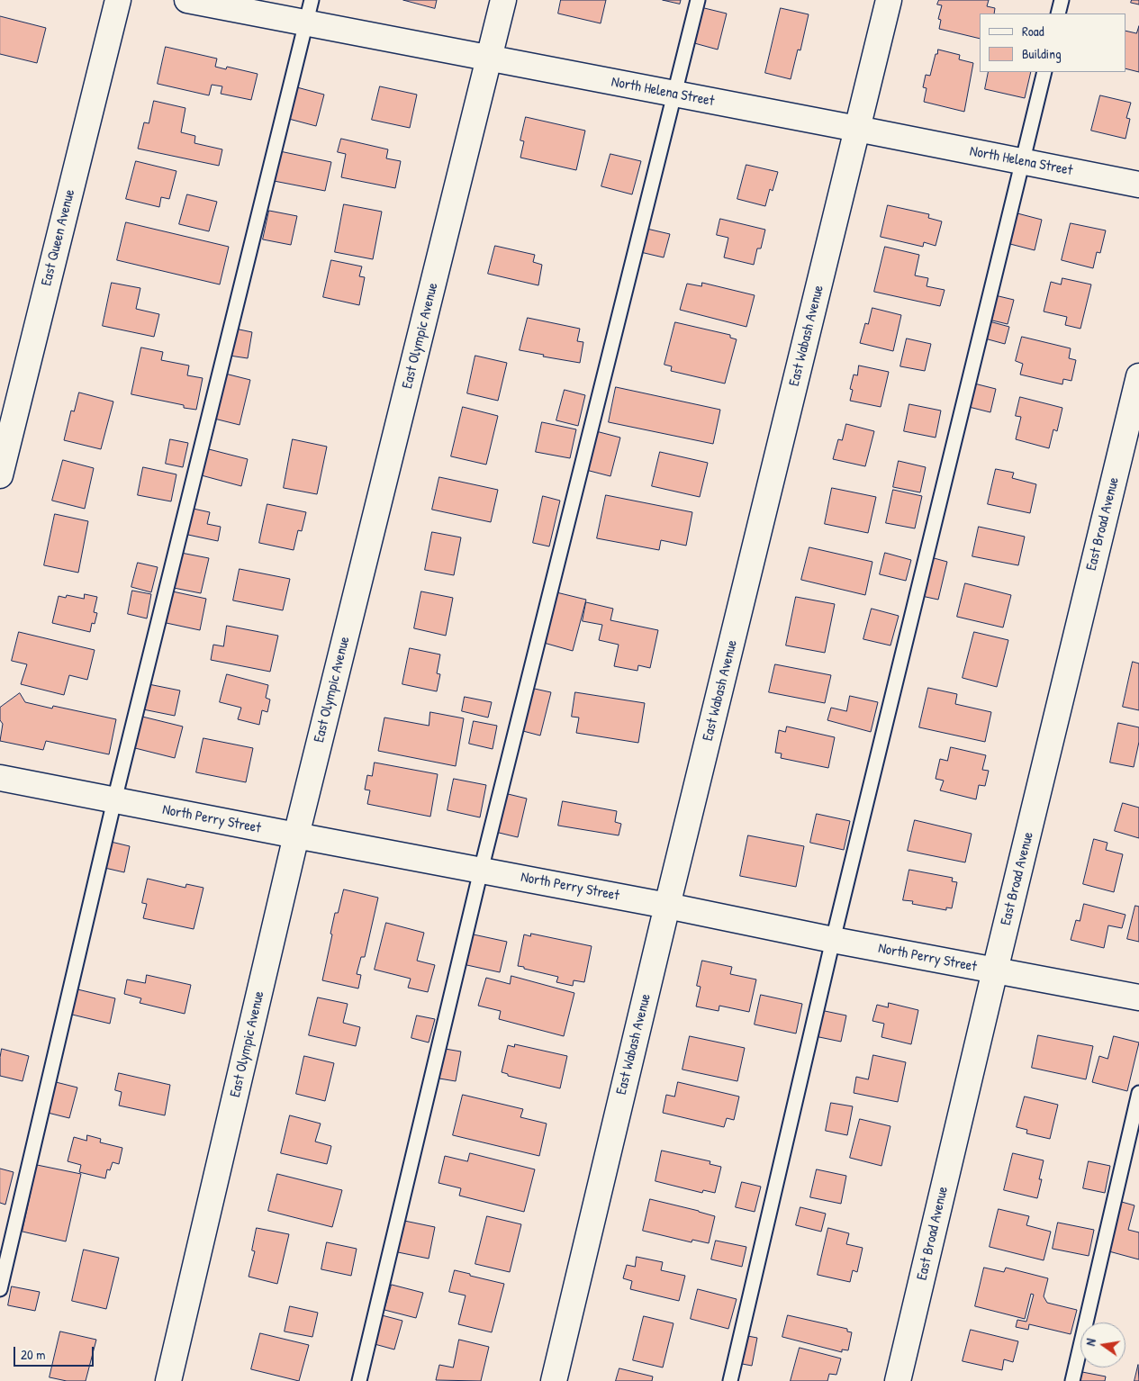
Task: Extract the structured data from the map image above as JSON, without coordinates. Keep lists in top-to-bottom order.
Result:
{
  "streets": {
    "street": [
      "North Helena Street",
      "East Queen Avenue",
      "East Olympic Avenue",
      "East Wabash Avenue",
      "East Broad Avenue",
      "North Perry Street"
    ]
  },
  "crossings": [
    ["North Helena Street", "East Olympic Avenue"],
    ["North Helena Street", "East Wabash Avenue"],
    ["East Olympic Avenue", "North Perry Street"],
    ["East Wabash Avenue", "North Perry Street"],
    ["East Broad Avenue", "North Perry Street"]
  ],
  "legend": ["Road", "Building"],
  "scale_bar": "20 m",
  "north": "left"
}
